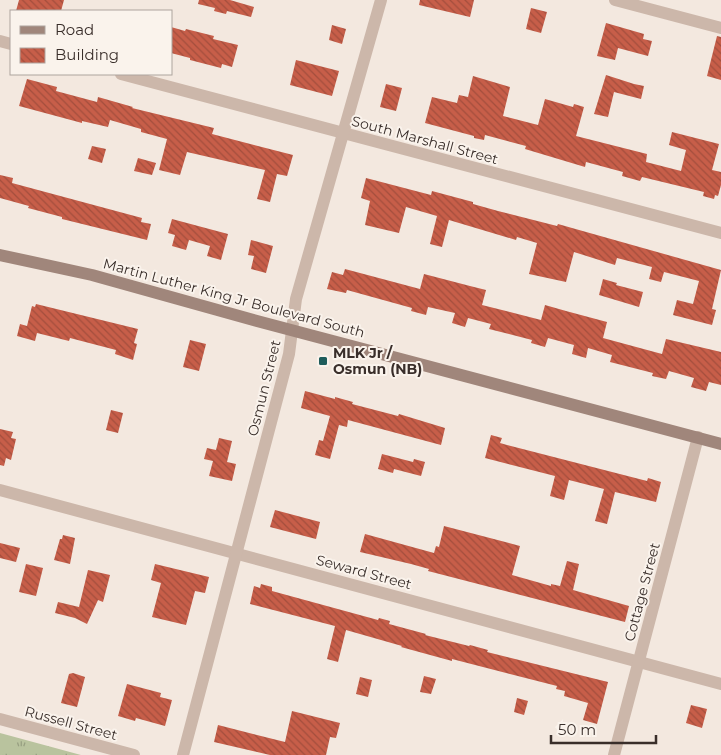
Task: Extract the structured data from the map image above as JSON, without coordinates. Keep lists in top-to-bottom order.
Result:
{
  "streets": {
    "main road": ["Martin Luther King Jr Boulevard South"],
    "street": [
      "South Marshall Street",
      "Osmun Street",
      "Seward Street",
      "Cottage Street",
      "Russell Street"
    ]
  },
  "crossings": [
    ["South Marshall Street", "Osmun Street"],
    ["Martin Luther King Jr Boulevard South", "Osmun Street"],
    ["Martin Luther King Jr Boulevard South", "Cottage Street"],
    ["Osmun Street", "Seward Street"],
    ["Seward Street", "Cottage Street"]
  ],
  "places": {
    "transit": ["MLK Jr / Osmun (NB)"]
  },
  "legend": ["Road", "Building"],
  "scale_bar": "50 m"
}
